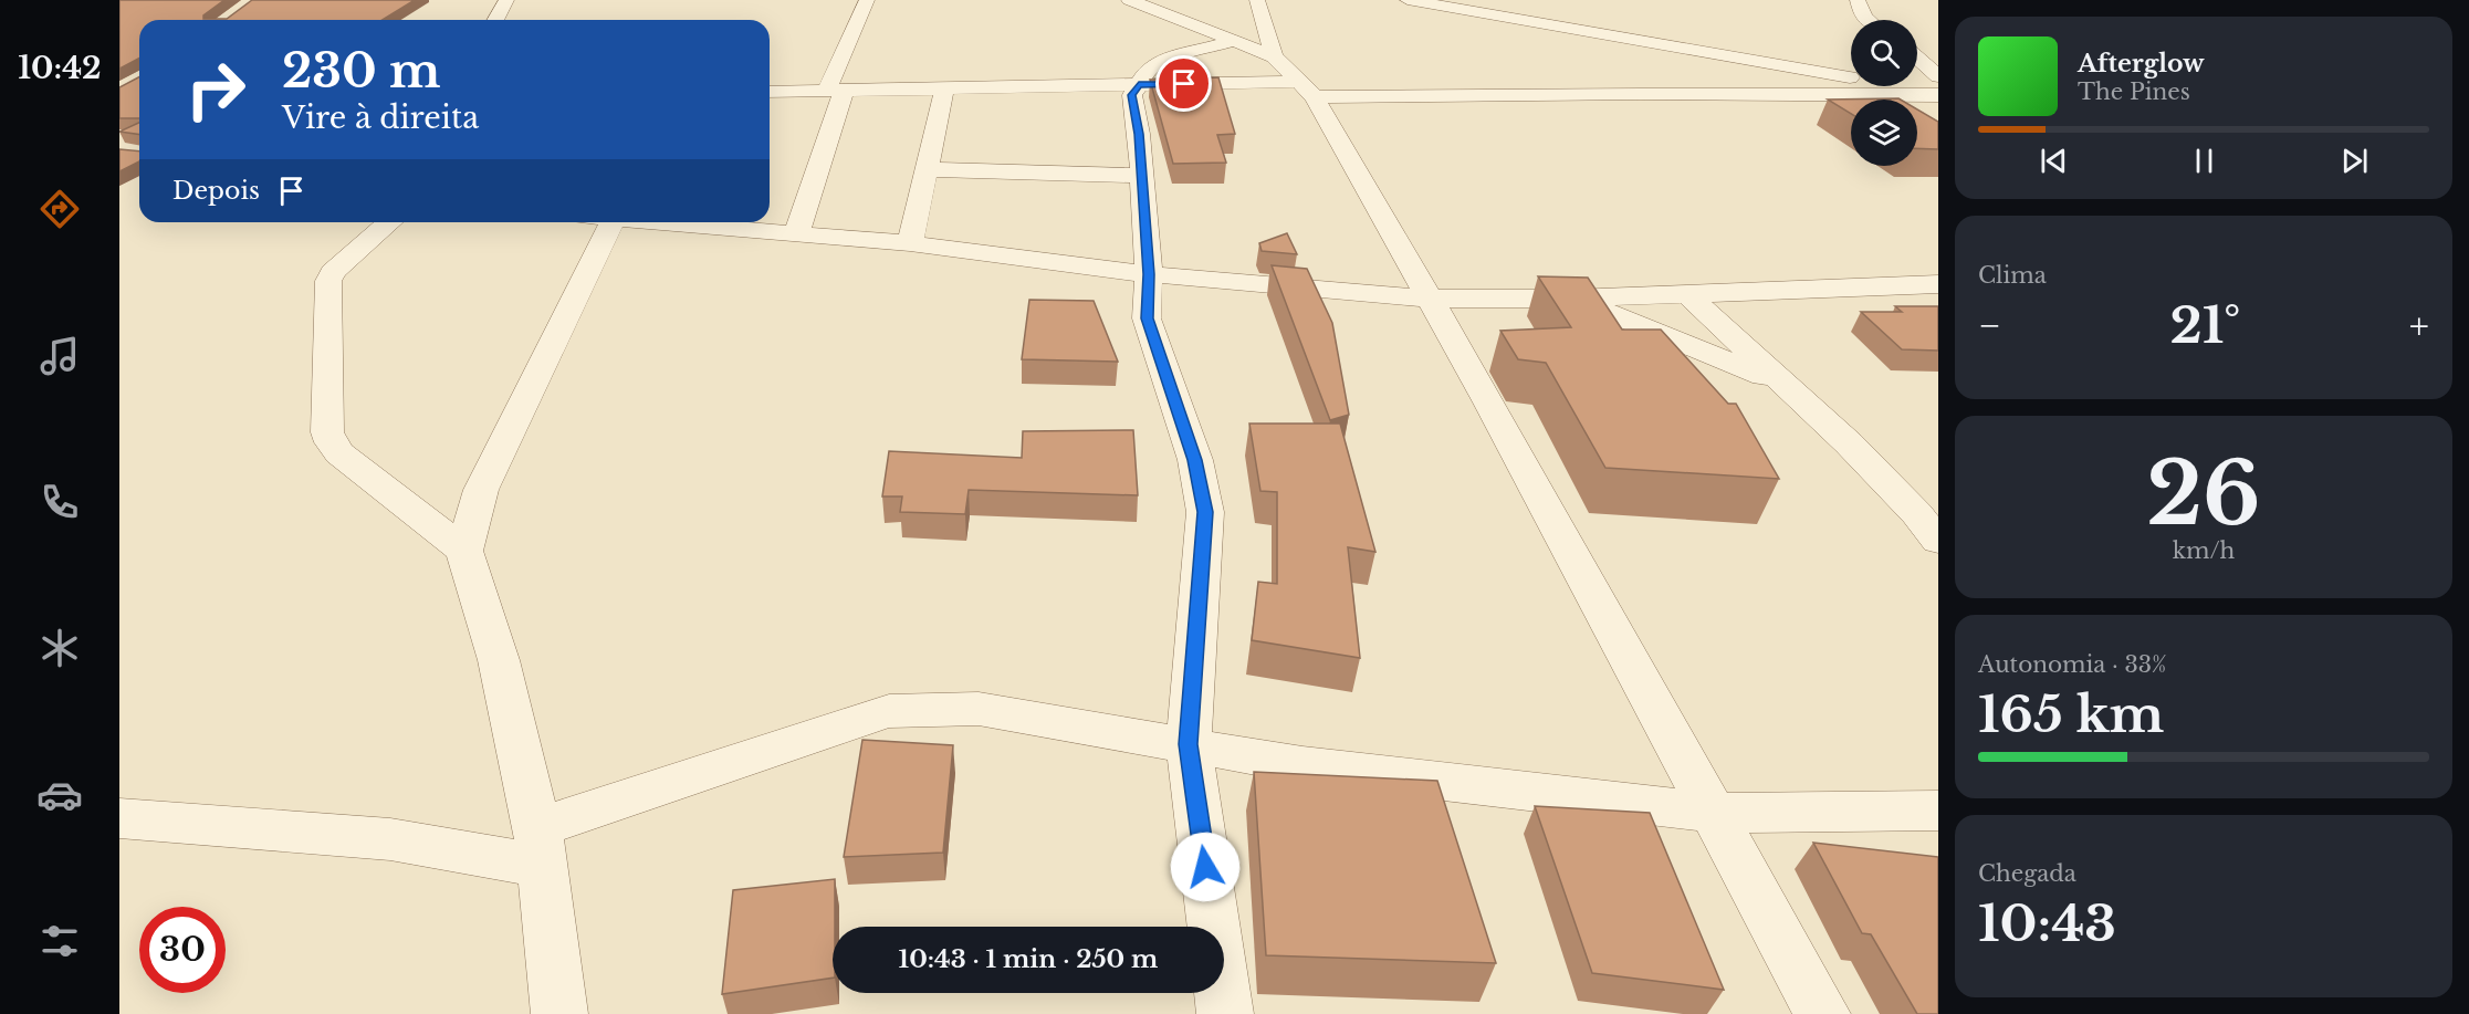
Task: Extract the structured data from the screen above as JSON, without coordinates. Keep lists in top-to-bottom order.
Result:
{
  "page": {
    "tabs": "10:42",
    "turn": ["230 m", "Vire à direita"],
    "song": ["Afterglow", "The Pines"],
    "then": "Depois",
    "tile": [
      "Clima",
      ["26", "km/h"],
      ["Autonomia · 33%", "165 km"],
      ["Chegada", "10:43"]
    ],
    "heat": ["−", "21°", "+"],
    "limit": "30",
    "trip": "10:43 · 1 min · 250 m"
  }
}
